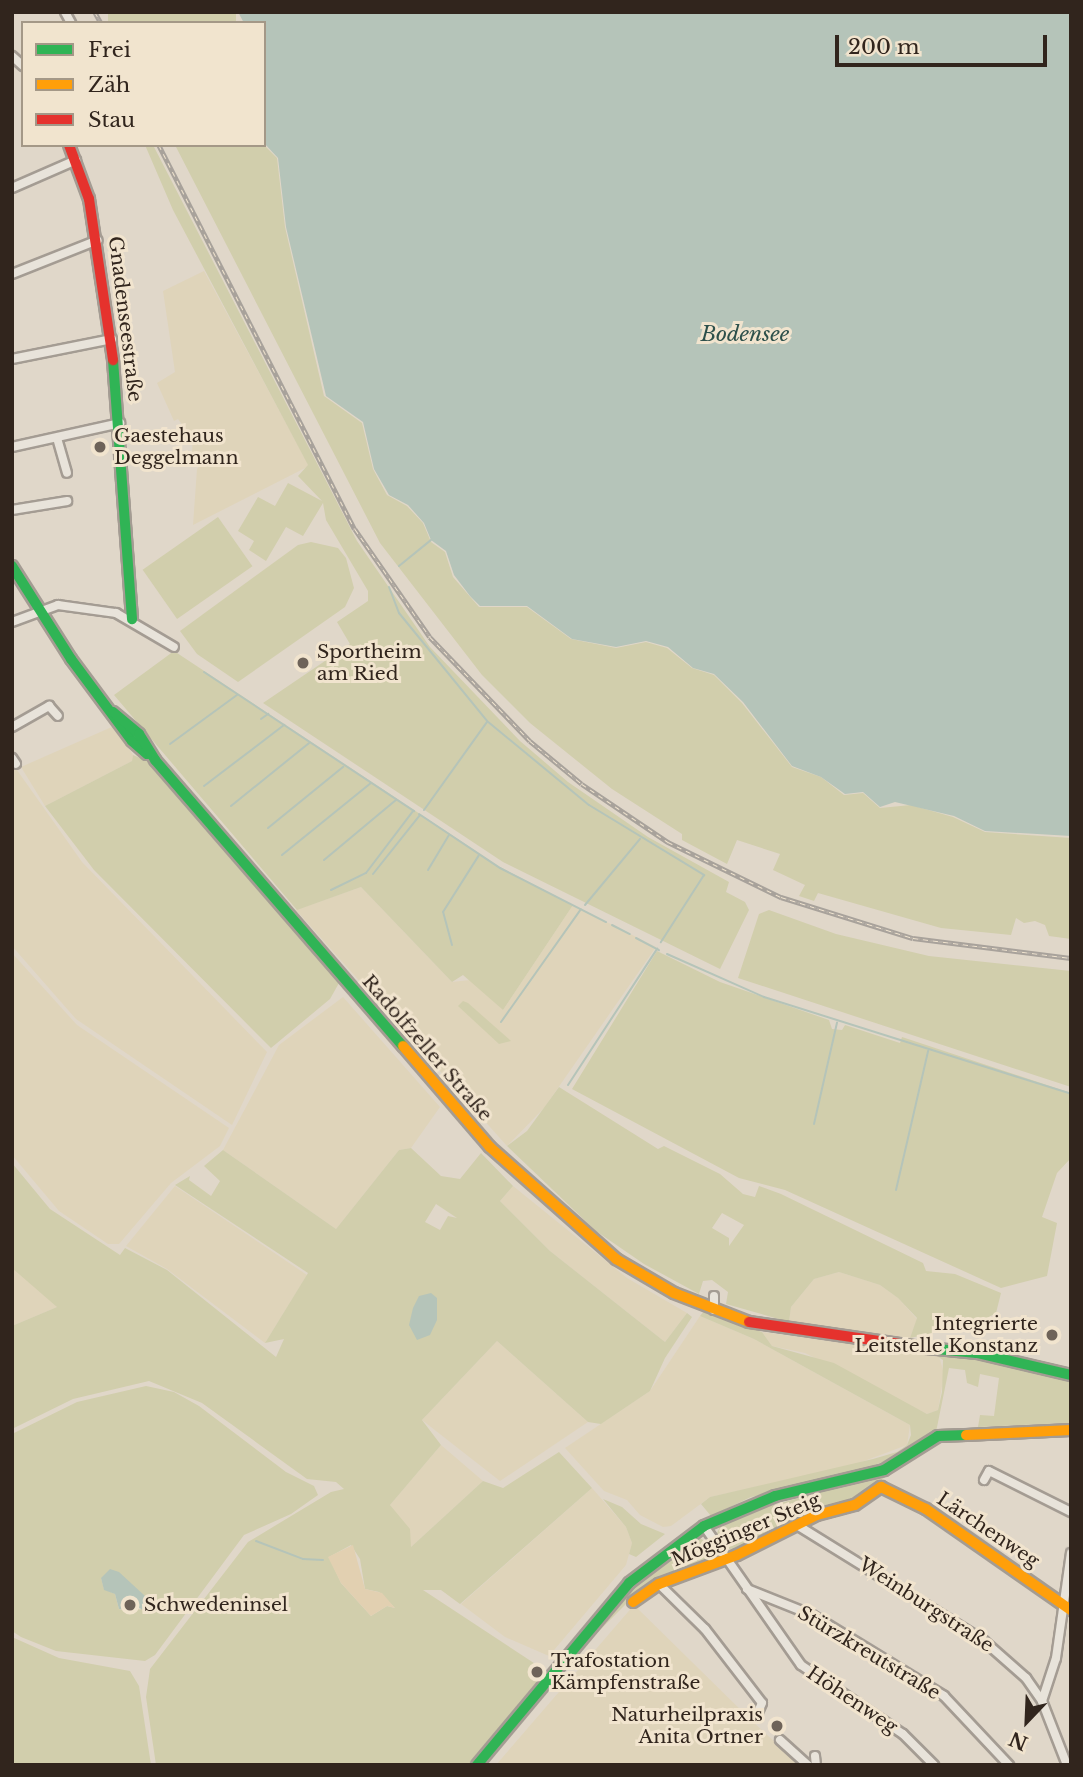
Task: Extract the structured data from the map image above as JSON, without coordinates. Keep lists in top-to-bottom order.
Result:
{
  "streets": {
    "street": [
      "Gnadenseestraße",
      "Radolfzeller Straße",
      "Mögginger Steig",
      "Lärchenweg",
      "Weinburgstraße",
      "Stürzkreutstraße",
      "Höhenweg"
    ]
  },
  "crossings": [
    ["Mögginger Steig", "Lärchenweg"],
    ["Mögginger Steig", "Weinburgstraße"],
    ["Mögginger Steig", "Höhenweg"],
    ["Stürzkreutstraße", "Höhenweg"]
  ],
  "water": ["Bodensee"],
  "places": [
    "Gaestehaus Deggelmann",
    "Sportheim am Ried",
    "Integrierte Leitstelle Konstanz",
    "Schwedeninsel",
    "Trafostation Kämpfenstraße",
    "Naturheilpraxis Anita Ortner"
  ],
  "legend": ["Frei", "Zäh", "Stau"],
  "scale_bar": "200 m",
  "north": "bottom left"
}
